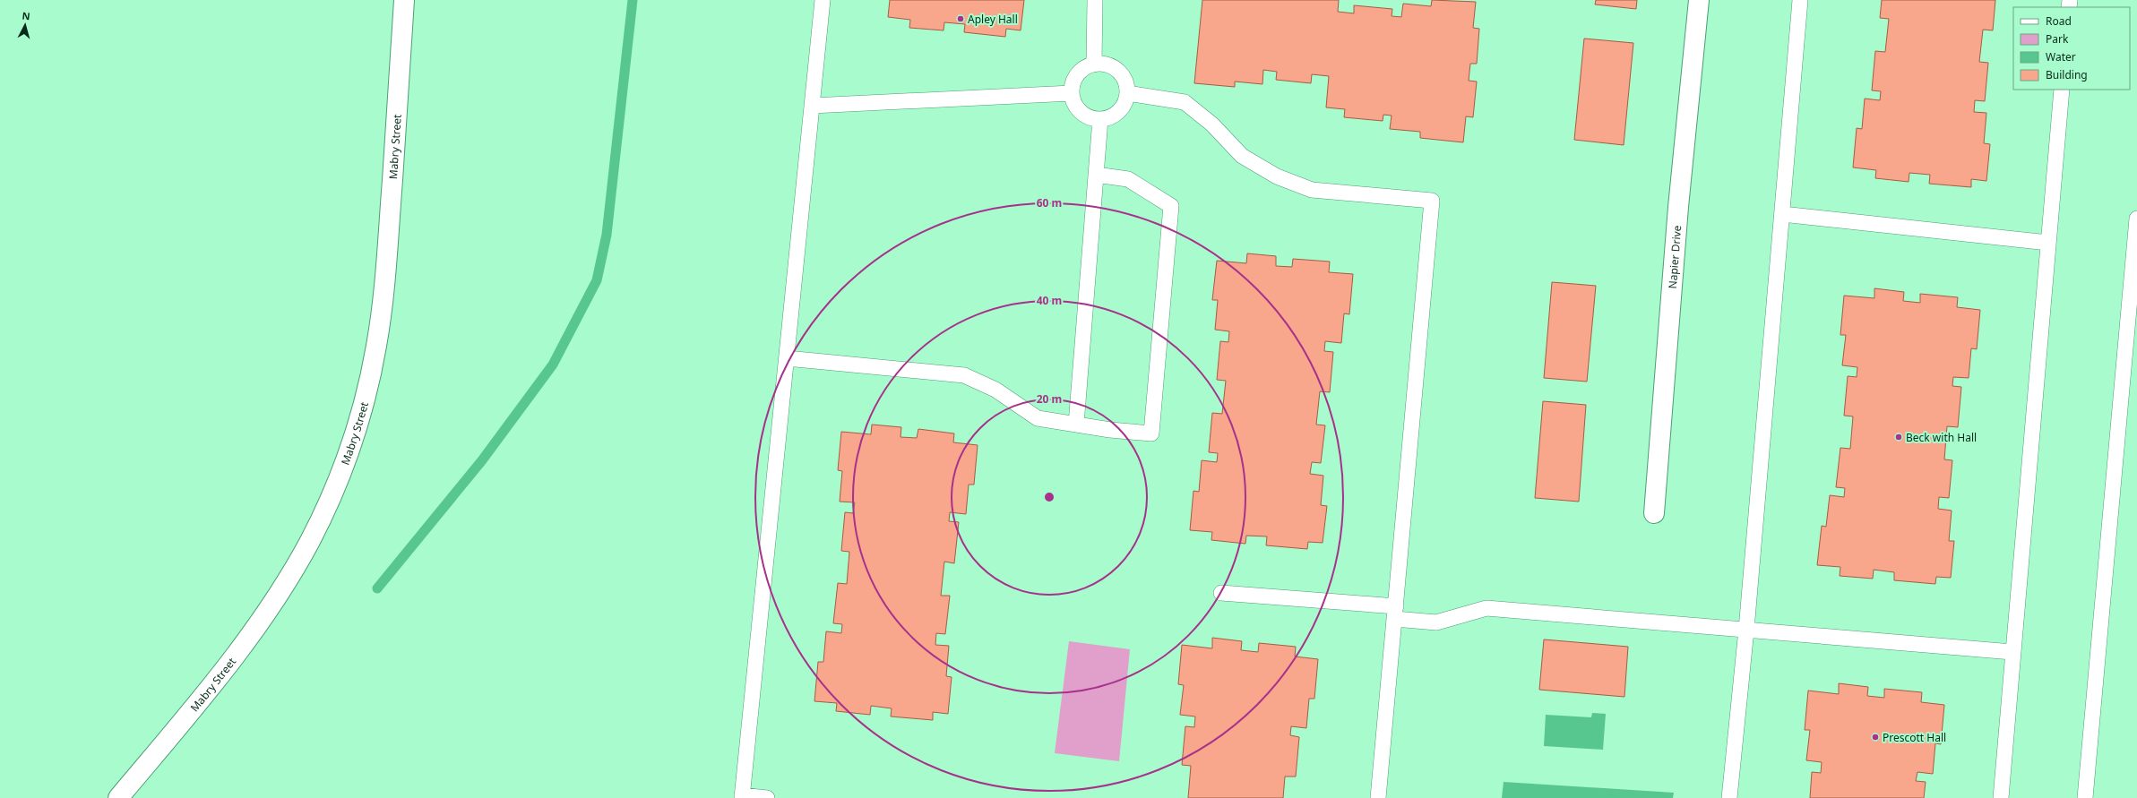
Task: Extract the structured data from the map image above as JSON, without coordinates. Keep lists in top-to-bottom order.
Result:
{
  "streets": {
    "street": ["Mabry Street", "Napier Drive"]
  },
  "places": ["Apley Hall", "Beck with Hall", "Prescott Hall"],
  "legend": [
    "Road",
    "Park",
    "Water",
    "Building"
  ],
  "north": "top",
  "rings": ["60 m", "40 m", "20 m"]
}
